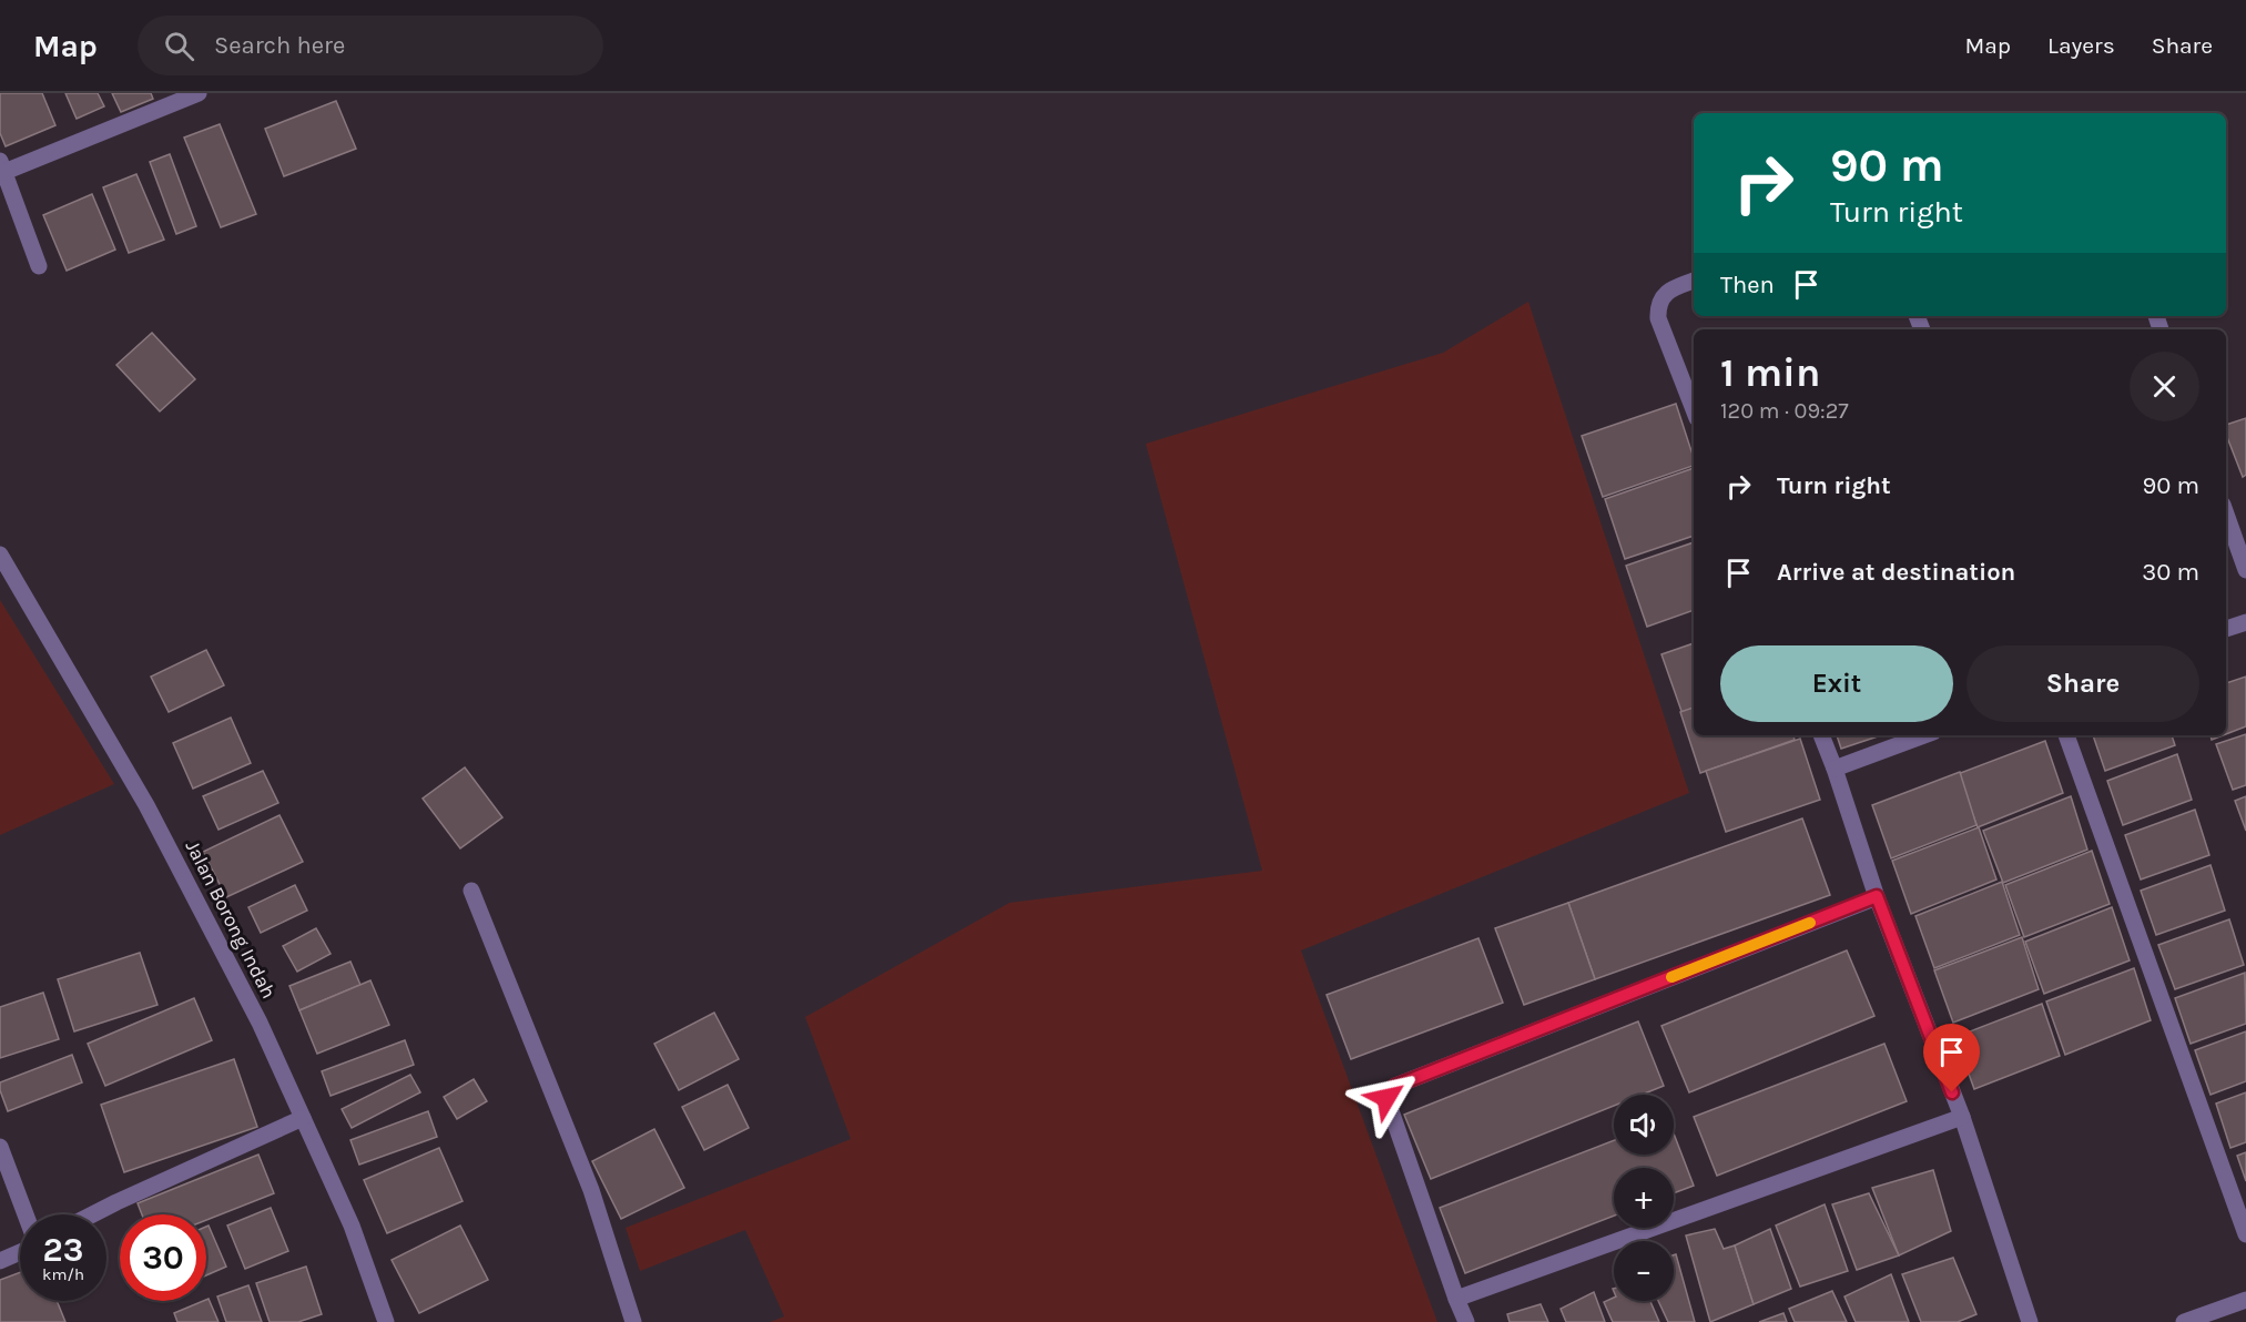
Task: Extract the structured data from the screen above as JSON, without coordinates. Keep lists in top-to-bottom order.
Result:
{
  "streets": {
    "street": ["Jalan Borong Indah"]
  },
  "page": {
    "header": "Map",
    "search": "Search here",
    "nav": ["Map", "Layers", "Share"],
    "turn": ["90 m", "Turn right"],
    "then": "Then",
    "heading": ["1 min", "120 m · 09:27"],
    "list": [
      {
        "name": "Turn right",
        "value": "90 m"
      },
      {
        "name": "Arrive at destination",
        "value": "30 m"
      }
    ],
    "buttons": ["Exit", "Share"],
    "map_buttons": ["+", "−"],
    "speed": "23 km/h",
    "limit": "30"
  }
}
